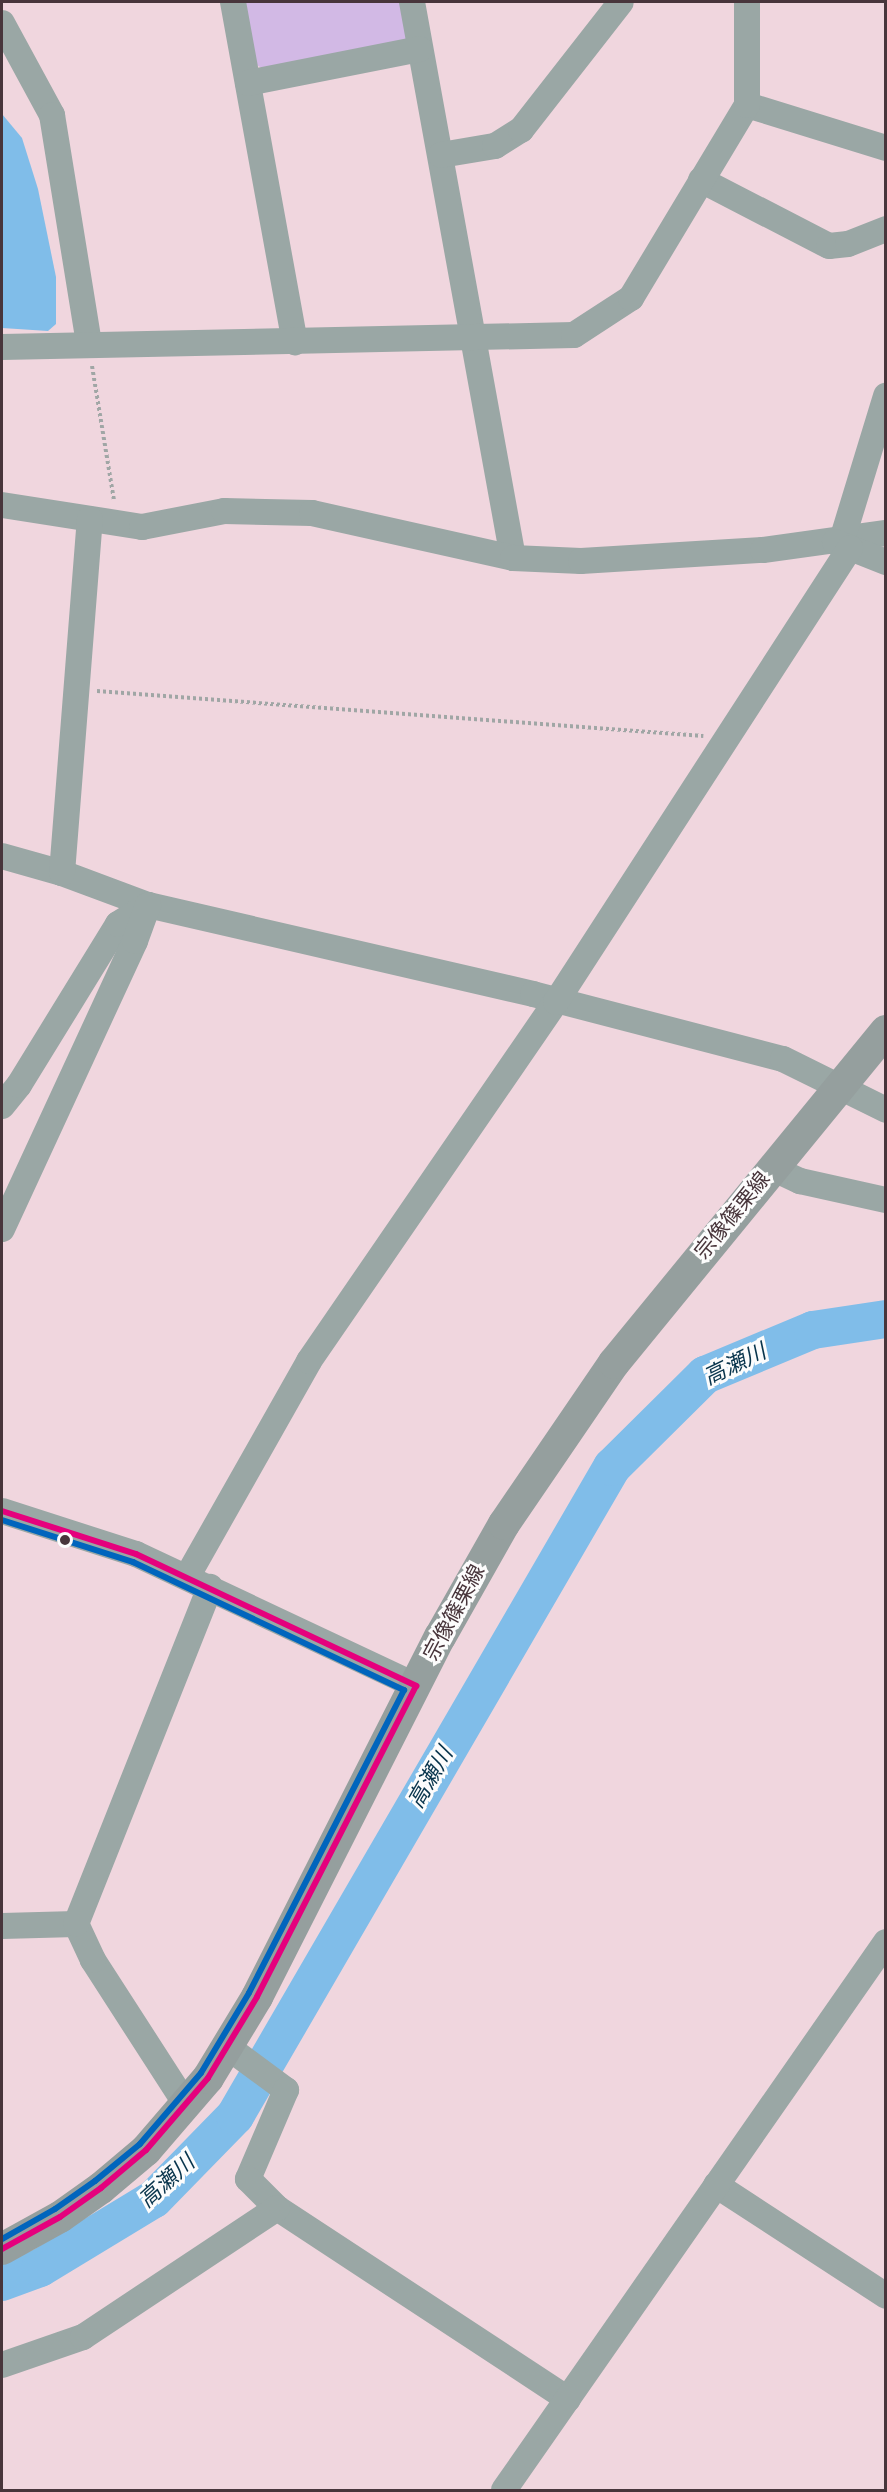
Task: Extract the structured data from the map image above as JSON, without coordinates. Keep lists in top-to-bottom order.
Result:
{
  "streets": {
    "main road": ["宗像篠栗線"]
  },
  "water": ["高瀬川"]
}
